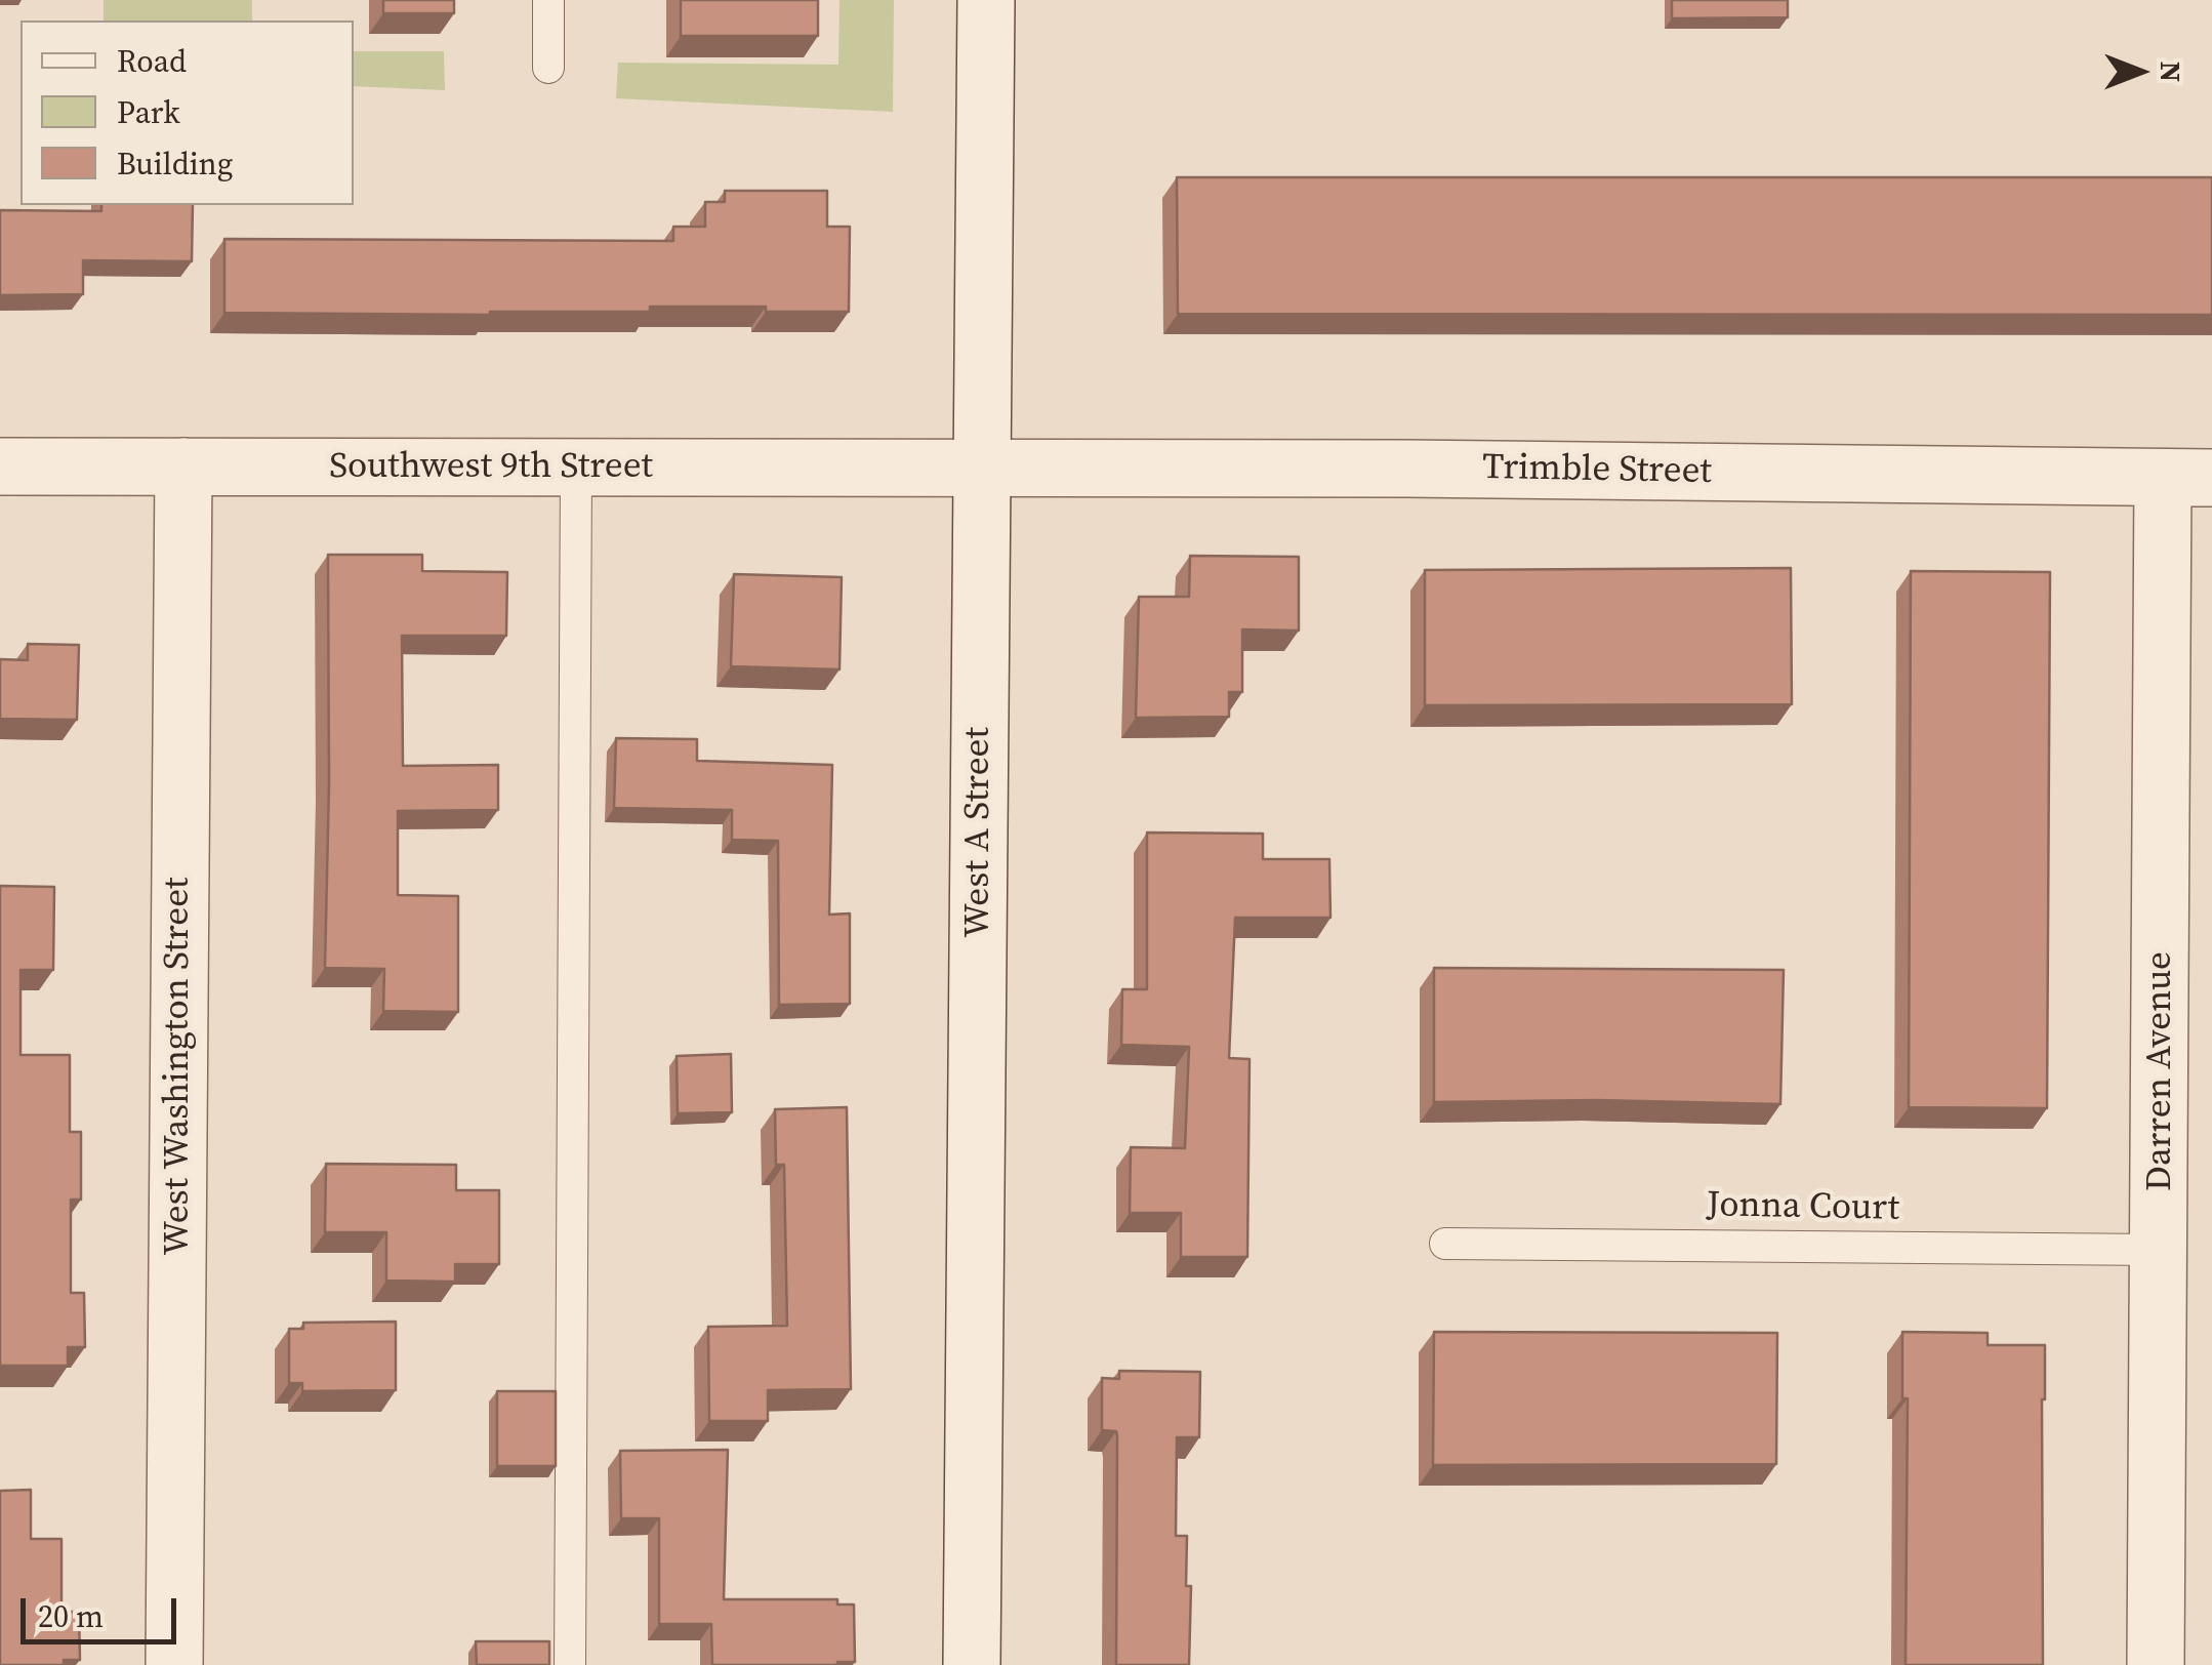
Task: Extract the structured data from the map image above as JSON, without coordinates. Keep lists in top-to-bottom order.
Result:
{
  "streets": {
    "street": [
      "Southwest 9th Street",
      "Trimble Street",
      "West A Street",
      "West Washington Street",
      "Darren Avenue"
    ],
    "lane": ["Jonna Court"]
  },
  "crossings": [
    ["Southwest 9th Street", "Trimble Street"],
    ["Southwest 9th Street", "West A Street"],
    ["Southwest 9th Street", "West Washington Street"],
    ["Trimble Street", "West A Street"],
    ["Trimble Street", "Darren Avenue"],
    ["Darren Avenue", "Jonna Court"]
  ],
  "legend": ["Road", "Park", "Building"],
  "scale_bar": "20 m",
  "north": "right"
}
